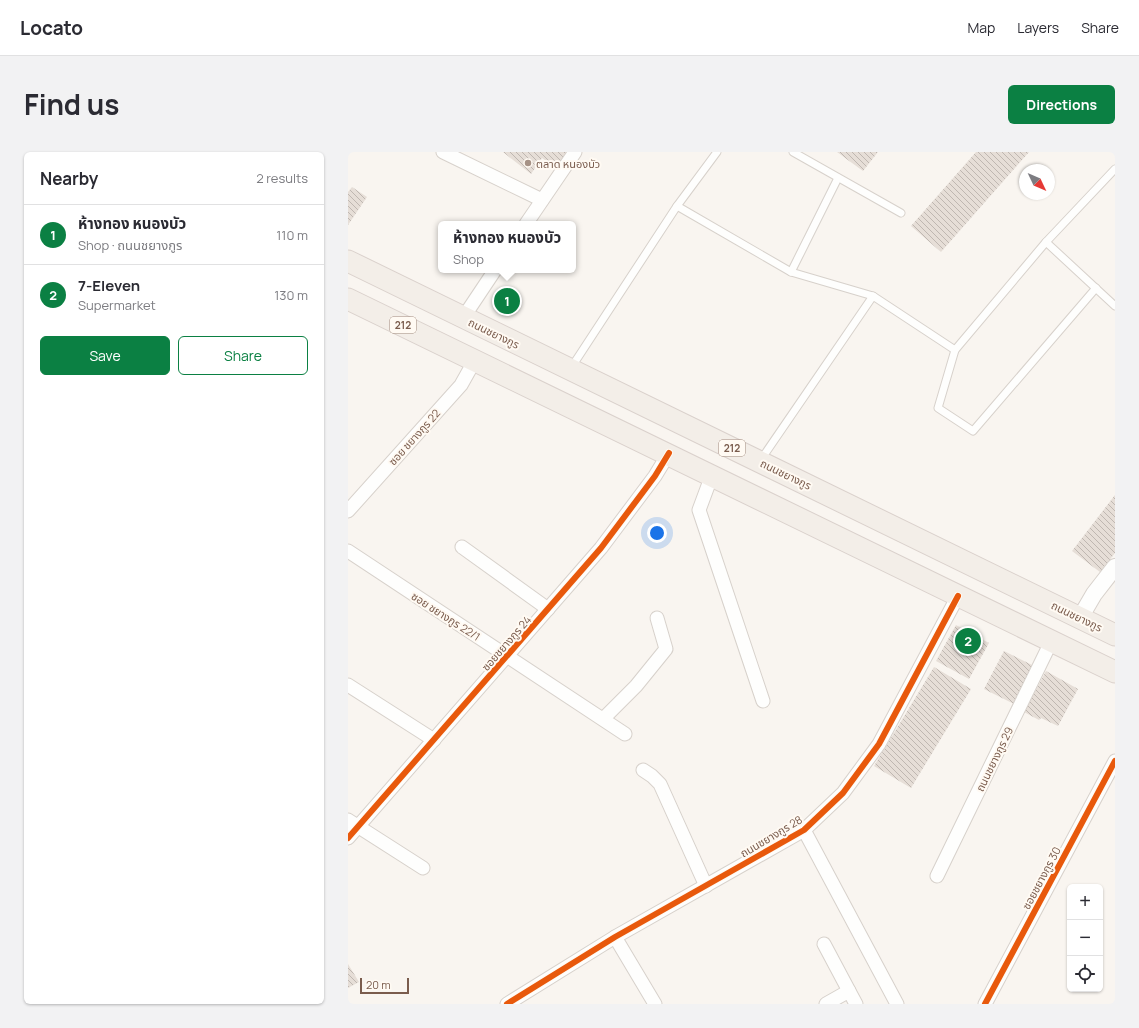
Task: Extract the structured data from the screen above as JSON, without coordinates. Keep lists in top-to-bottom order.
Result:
{
  "streets": {
    "main road": ["212", "ถนนชยางกูร"],
    "street": [
      "ซอย ชยางกูร 22",
      "ซอย ชยางกูร 22/1",
      "ซอยชยางกูร 24",
      "ถนนชยางกูร 29",
      "ถนนชยางกูร 28",
      "ซอยชยางกูร 30"
    ]
  },
  "crossings": [
    ["212", "ซอย ชยางกูร 22"],
    ["212", "ซอยชยางกูร 24"],
    ["212", "ถนนชยางกูร 29"],
    ["212", "ถนนชยางกูร 28"],
    ["ซอย ชยางกูร 22/1", "ซอยชยางกูร 24"]
  ],
  "places": ["ตลาด หนองบัว"],
  "scale_bar": "20 m",
  "north": "bottom right",
  "page": {
    "header": "Locato",
    "nav": ["Map", "Layers", "Share"],
    "title": "Find us",
    "buttons": [
      "Directions",
      ["Save", "Share"]
    ],
    "heading": ["Nearby", "2 results"],
    "list": [
      {
        "mark": "1",
        "name": "ห้างทอง หนองบัว",
        "note": "Shop · ถนนชยางกูร",
        "value": "110 m"
      },
      {
        "mark": "2",
        "name": "7-Eleven",
        "note": "Supermarket",
        "value": "130 m"
      }
    ],
    "popup": ["ห้างทอง หนองบัว", "Shop"],
    "pins": ["1", "2"],
    "map_buttons": ["+", "−"],
    "scale": "20 m"
  }
}
